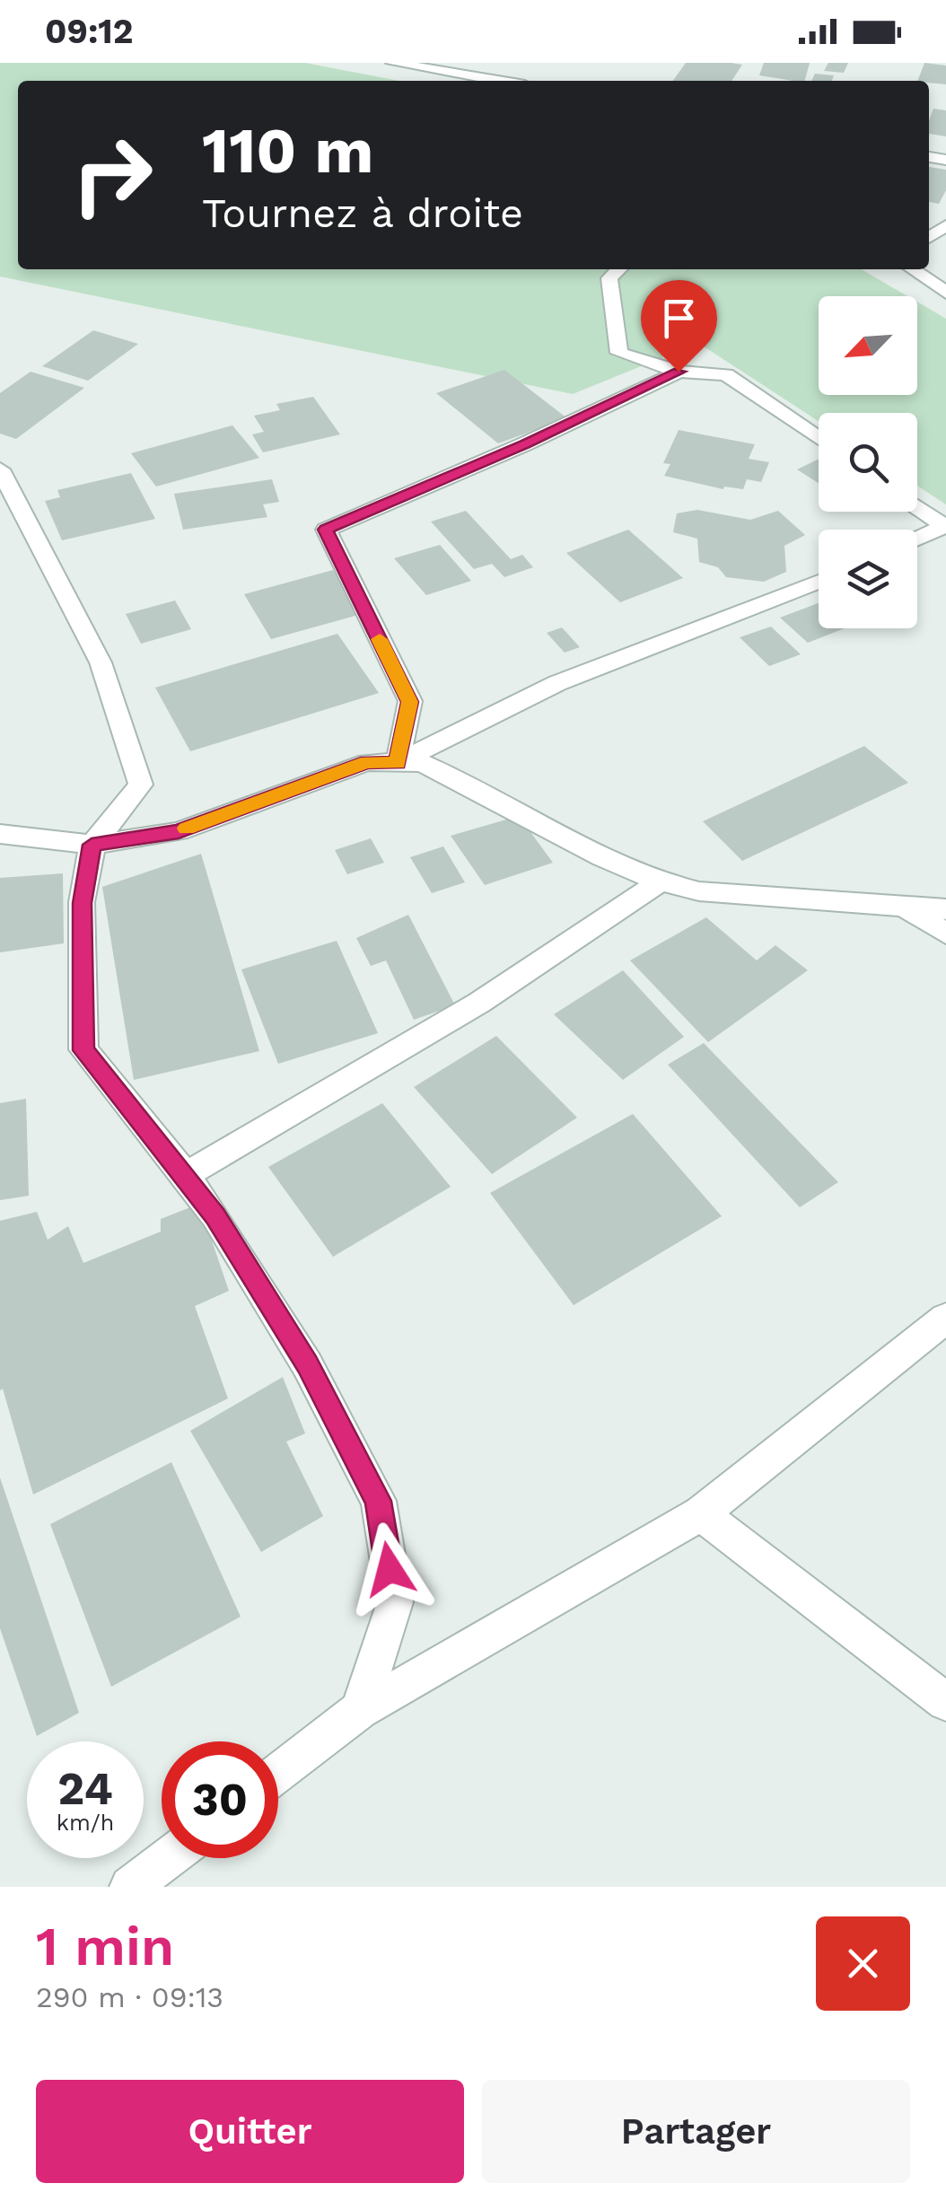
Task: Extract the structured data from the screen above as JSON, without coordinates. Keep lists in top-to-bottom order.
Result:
{
  "north": "bottom left",
  "page": {
    "status": "09:12",
    "turn": ["110 m", "Tournez à droite"],
    "speed": "24 km/h",
    "limit": "30",
    "heading": ["1 min", "290 m · 09:13"],
    "buttons": ["Quitter", "Partager"]
  }
}
